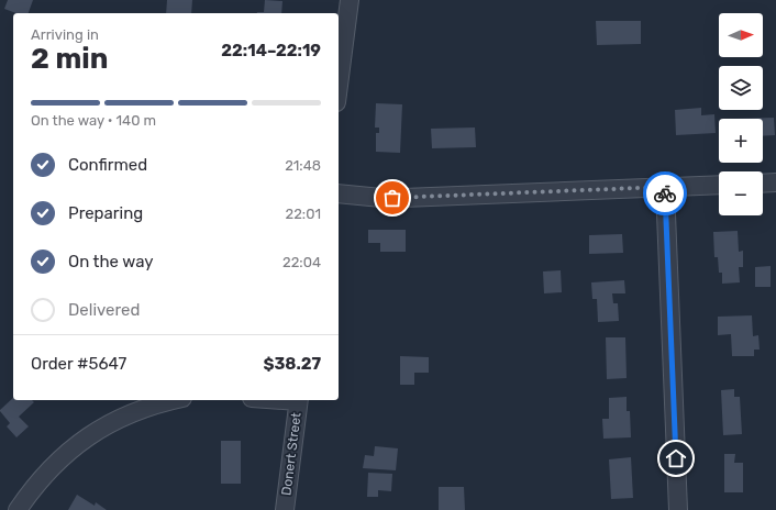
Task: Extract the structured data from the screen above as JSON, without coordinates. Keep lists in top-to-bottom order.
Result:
{
  "streets": {
    "street": ["Donert Street"]
  },
  "north": "right",
  "page": {
    "map_buttons": ["+", "−"],
    "heading": ["2 min", "Arriving in", "22:14–22:19"],
    "panel": ["Order #5647", "$38.27"],
    "bar": "On the way · 140 m",
    "list": [
      ["Confirmed", "21:48"],
      ["Preparing", "22:01"],
      ["On the way", "22:04"],
      "Delivered"
    ]
  }
}
